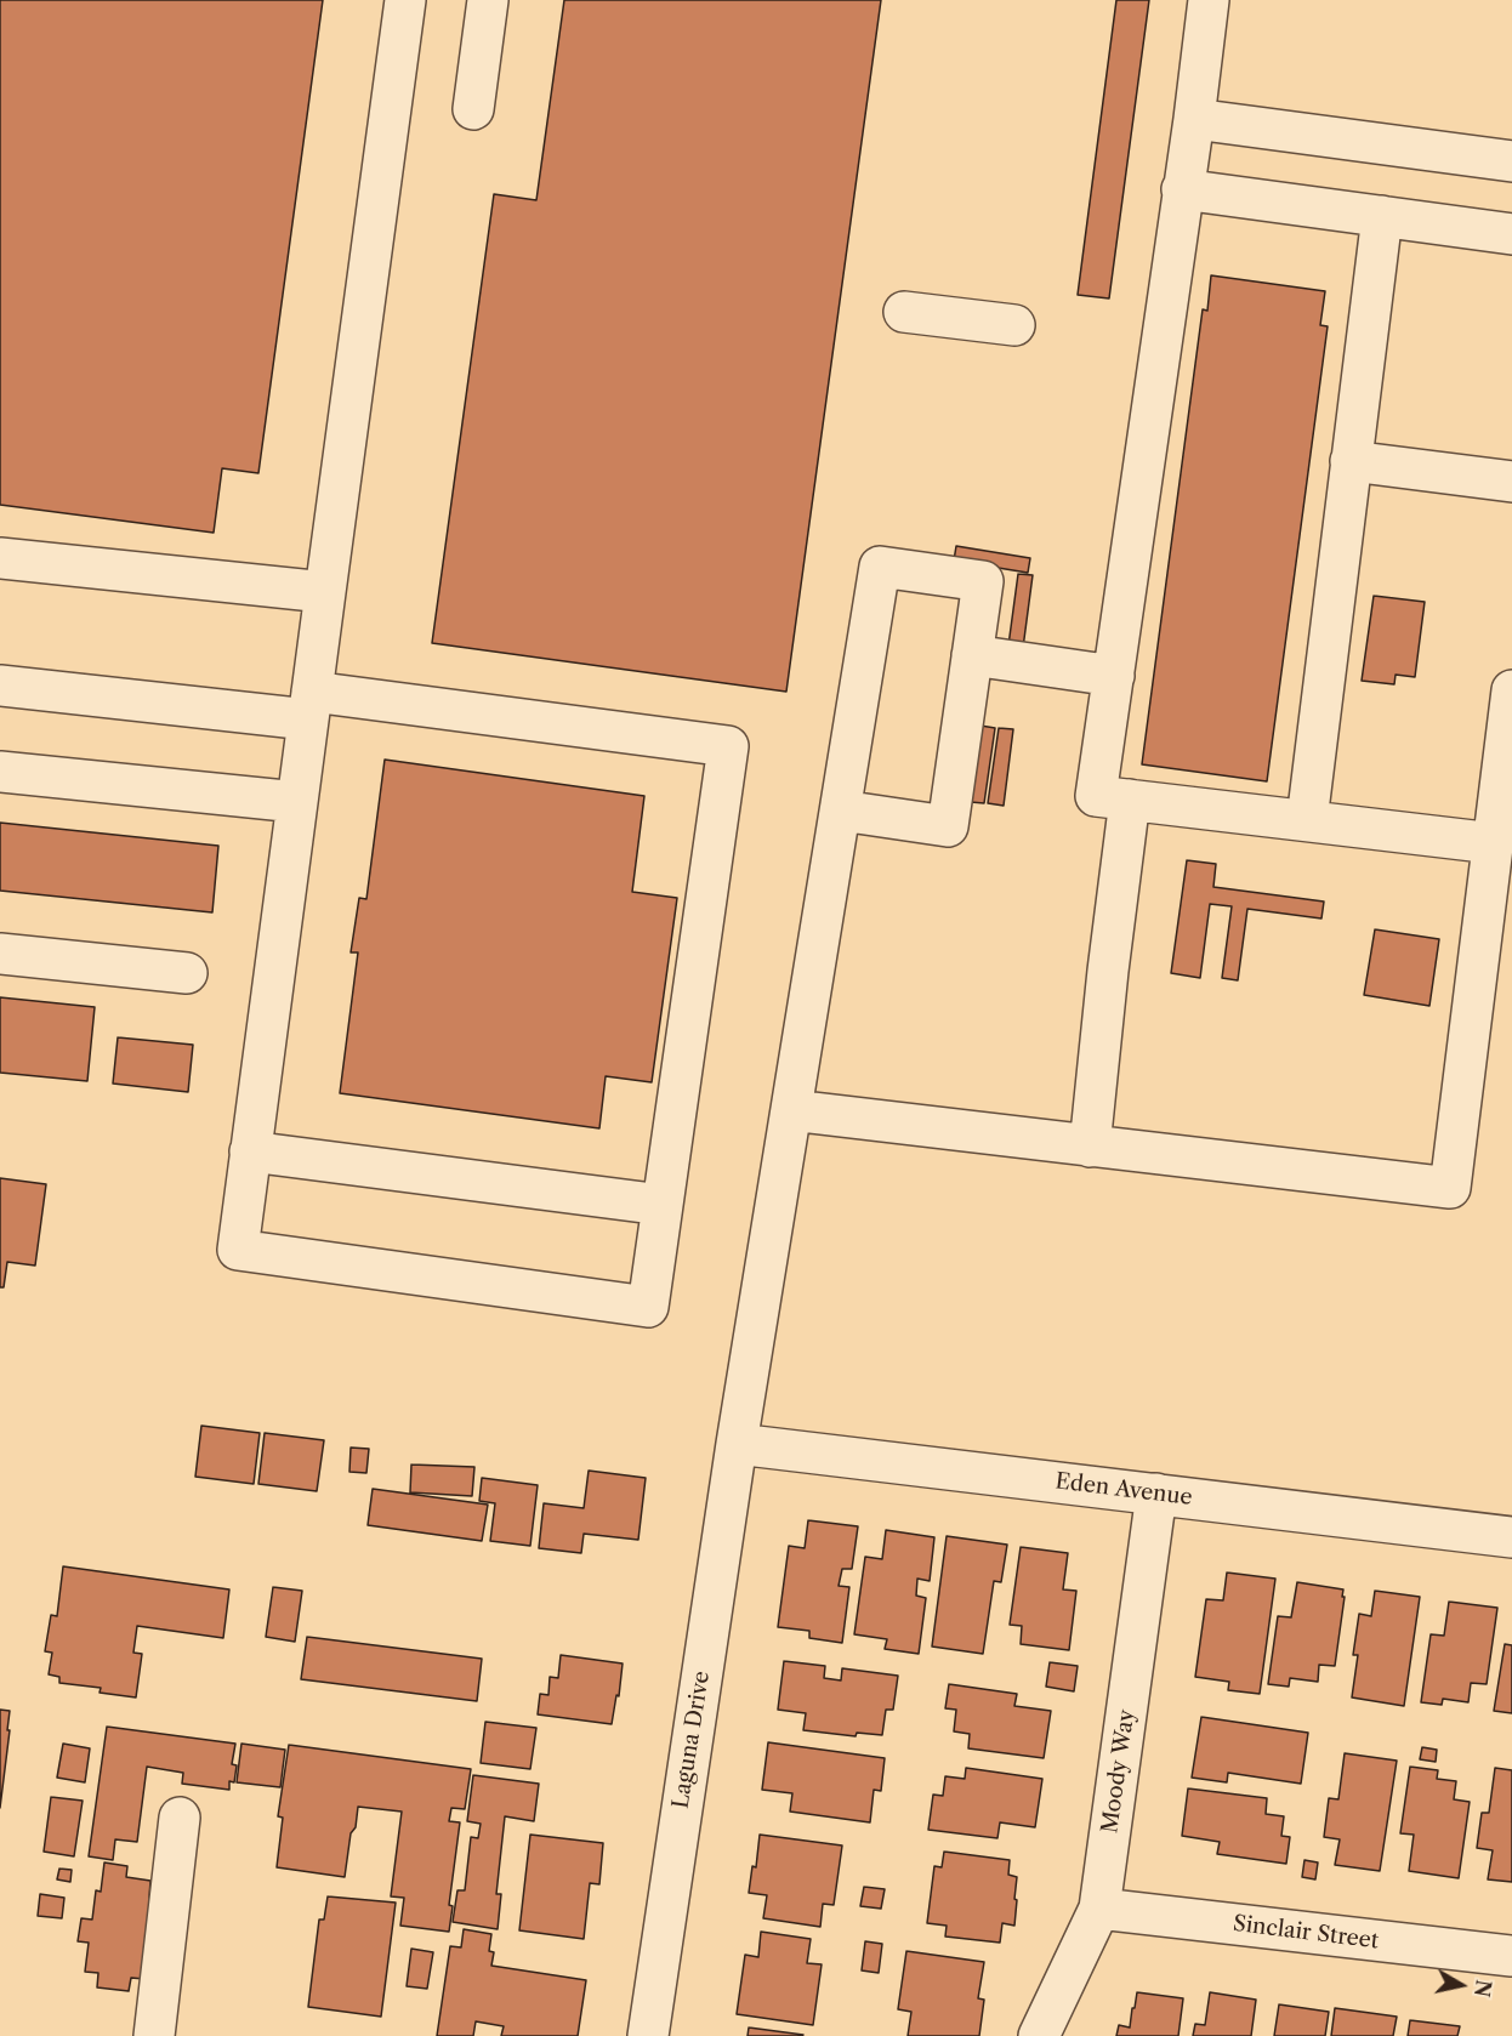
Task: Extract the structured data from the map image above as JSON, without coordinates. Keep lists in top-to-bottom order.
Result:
{
  "streets": {
    "street": [
      "Eden Avenue",
      "Laguna Drive",
      "Moody Way",
      "Sinclair Street"
    ]
  },
  "crossings": [
    ["Eden Avenue", "Laguna Drive"],
    ["Eden Avenue", "Moody Way"],
    ["Moody Way", "Sinclair Street"]
  ],
  "north": "right"
}
